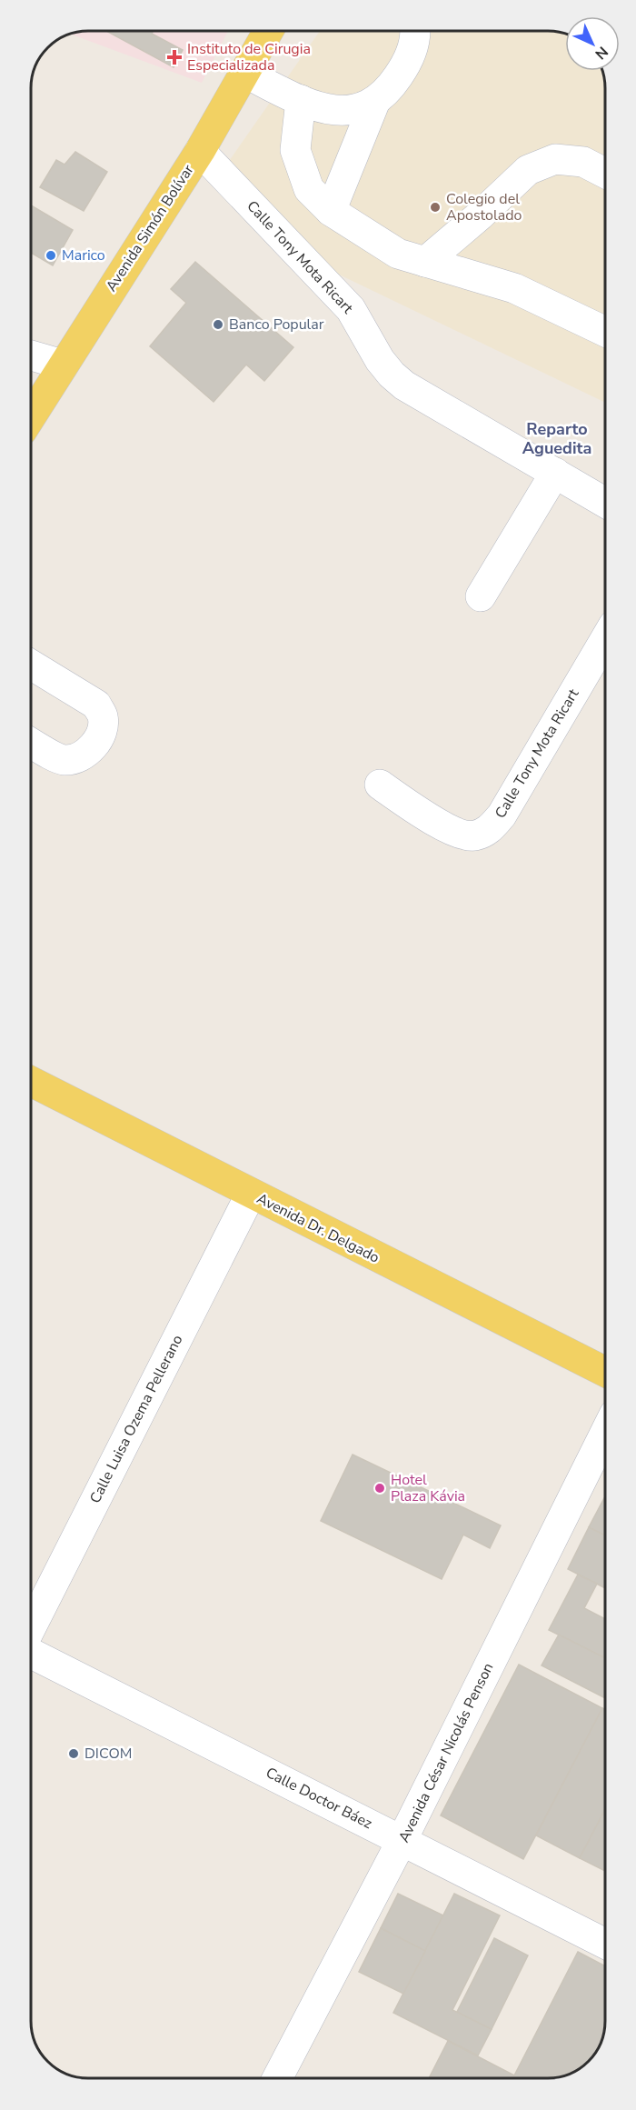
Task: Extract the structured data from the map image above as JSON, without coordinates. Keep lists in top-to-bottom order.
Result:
{
  "streets": {
    "main road": ["Avenida Simón Bolívar", "Avenida Dr. Delgado"],
    "street": [
      "Calle Tony Mota Ricart",
      "Calle Luisa Ozema Pellerano",
      "Avenida César Nicolás Penson",
      "Calle Doctor Báez"
    ]
  },
  "crossings": [
    ["Avenida Simón Bolívar", "Calle Tony Mota Ricart"],
    ["Avenida Dr. Delgado", "Calle Luisa Ozema Pellerano"],
    ["Avenida César Nicolás Penson", "Calle Doctor Báez"]
  ],
  "districts": ["Reparto Aguedita"],
  "places": {
    "health": ["Instituto de Cirugia Especializada"],
    "other": [
      "Colegio del Apostolado",
      "Marico",
      "Banco Popular",
      "Hotel Plaza Kávia",
      "DICOM"
    ]
  },
  "north": "bottom right"
}
